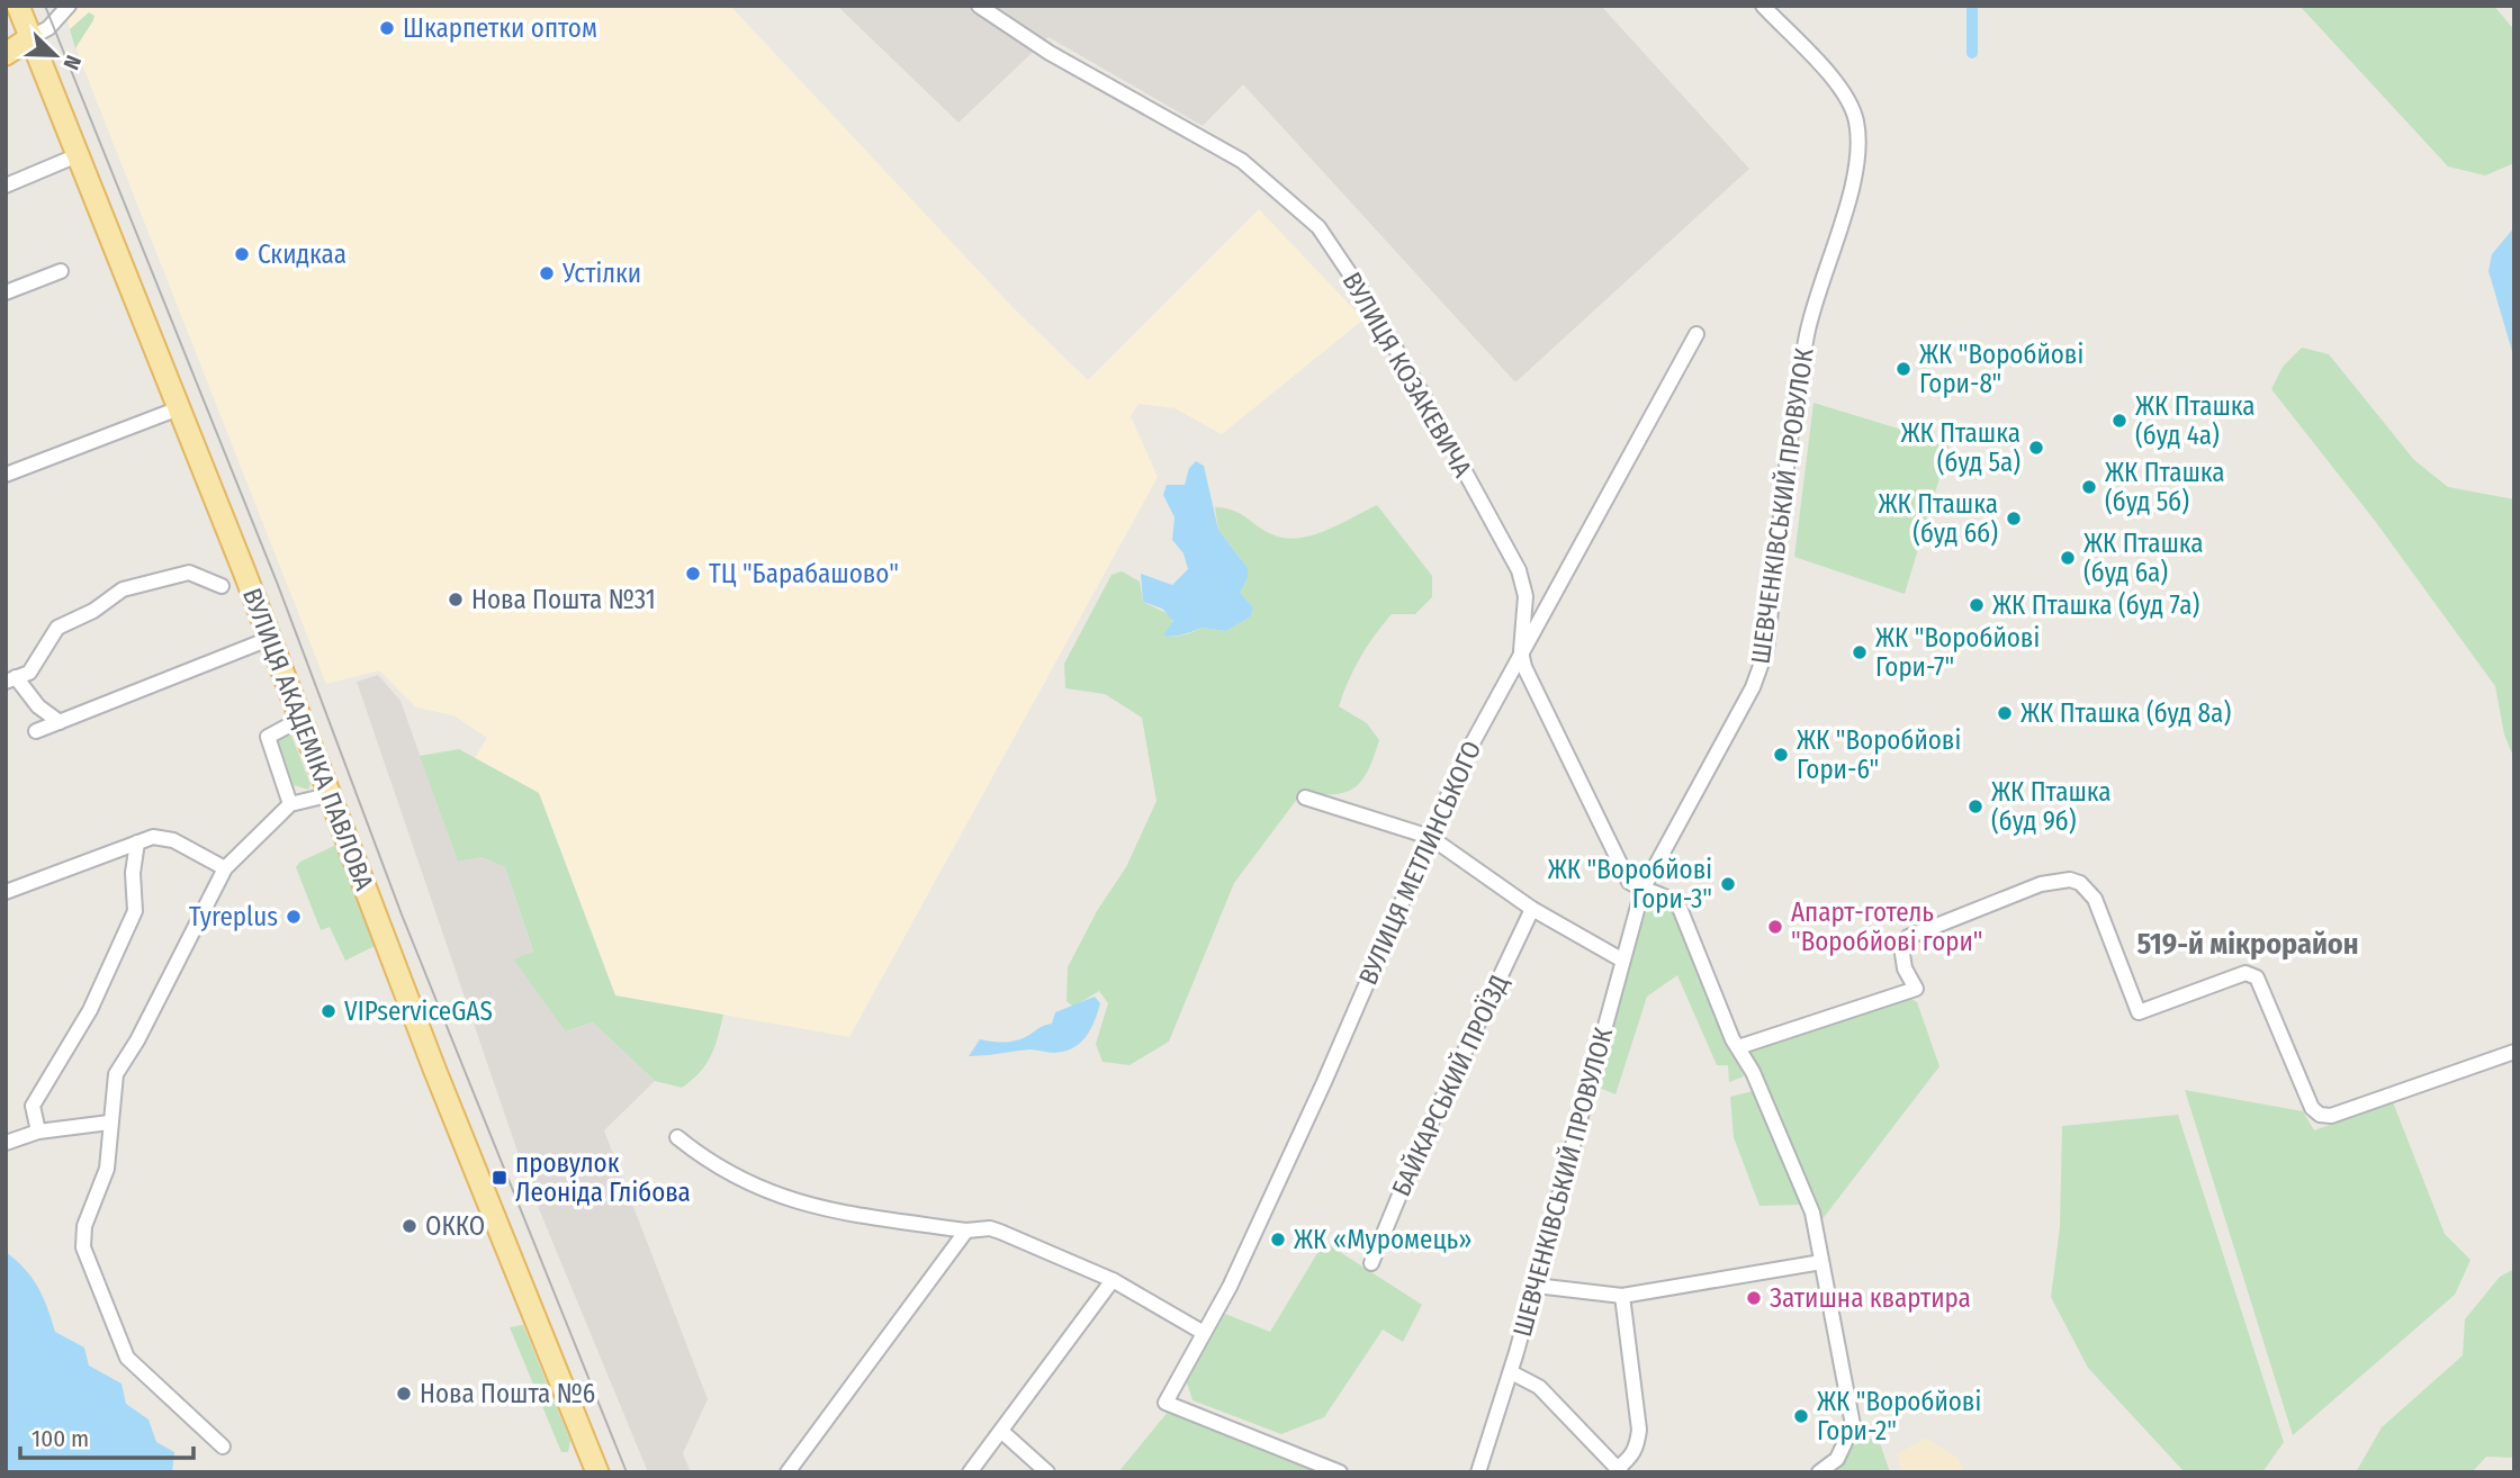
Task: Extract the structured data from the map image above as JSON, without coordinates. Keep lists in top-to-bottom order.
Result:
{
  "streets": {
    "main road": ["ВУЛИЦЯ АКАДЕМІКА ПАВЛОВА"],
    "street": [
      "ВУЛИЦЯ КОЗАКЕВИЧА",
      "ШЕВЧЕНКІВСЬКИЙ ПРОВУЛОК",
      "ВУЛИЦЯ МЕТЛИНСЬКОГО",
      "БАЙКАРСЬКИЙ ПРОЇЗД"
    ]
  },
  "crossings": [
    ["ВУЛИЦЯ КОЗАКЕВИЧА", "ШЕВЧЕНКІВСЬКИЙ ПРОВУЛОК"],
    ["ВУЛИЦЯ КОЗАКЕВИЧА", "ВУЛИЦЯ МЕТЛИНСЬКОГО"]
  ],
  "districts": ["519-й мікрорайон"],
  "places": {
    "other": [
      "Шкарпетки оптом",
      "Скидкаа",
      "Устілки",
      "ЖК \"Воробйові Гори-8\"",
      "ЖК Пташка (буд 4а)",
      "ЖК Пташка (буд 5а)",
      "ЖК Пташка (буд 5б)",
      "ЖК Пташка (буд 6б)",
      "ЖК Пташка (буд 6а)",
      "ТЦ \"Барабашово\"",
      "Нова Пошта №31",
      "ЖК Пташка (буд 7а)",
      "ЖК \"Воробйові Гори-7\"",
      "ЖК Пташка (буд 8а)",
      "ЖК \"Воробйові Гори-6\"",
      "ЖК Пташка (буд 9б)",
      "ЖК \"Воробйові Гори-3\"",
      "Tyreplus",
      "Апарт-готель \"Воробйові гори\"",
      "VIPserviceGAS",
      "ОККО",
      "ЖК «Муромець»",
      "Затишна квартира",
      "Нова Пошта №6",
      "ЖК \"Воробйові Гори-2\""
    ],
    "transit": ["провулок Леоніда Глібова"]
  },
  "scale_bar": "100 m",
  "north": "bottom right"
}
